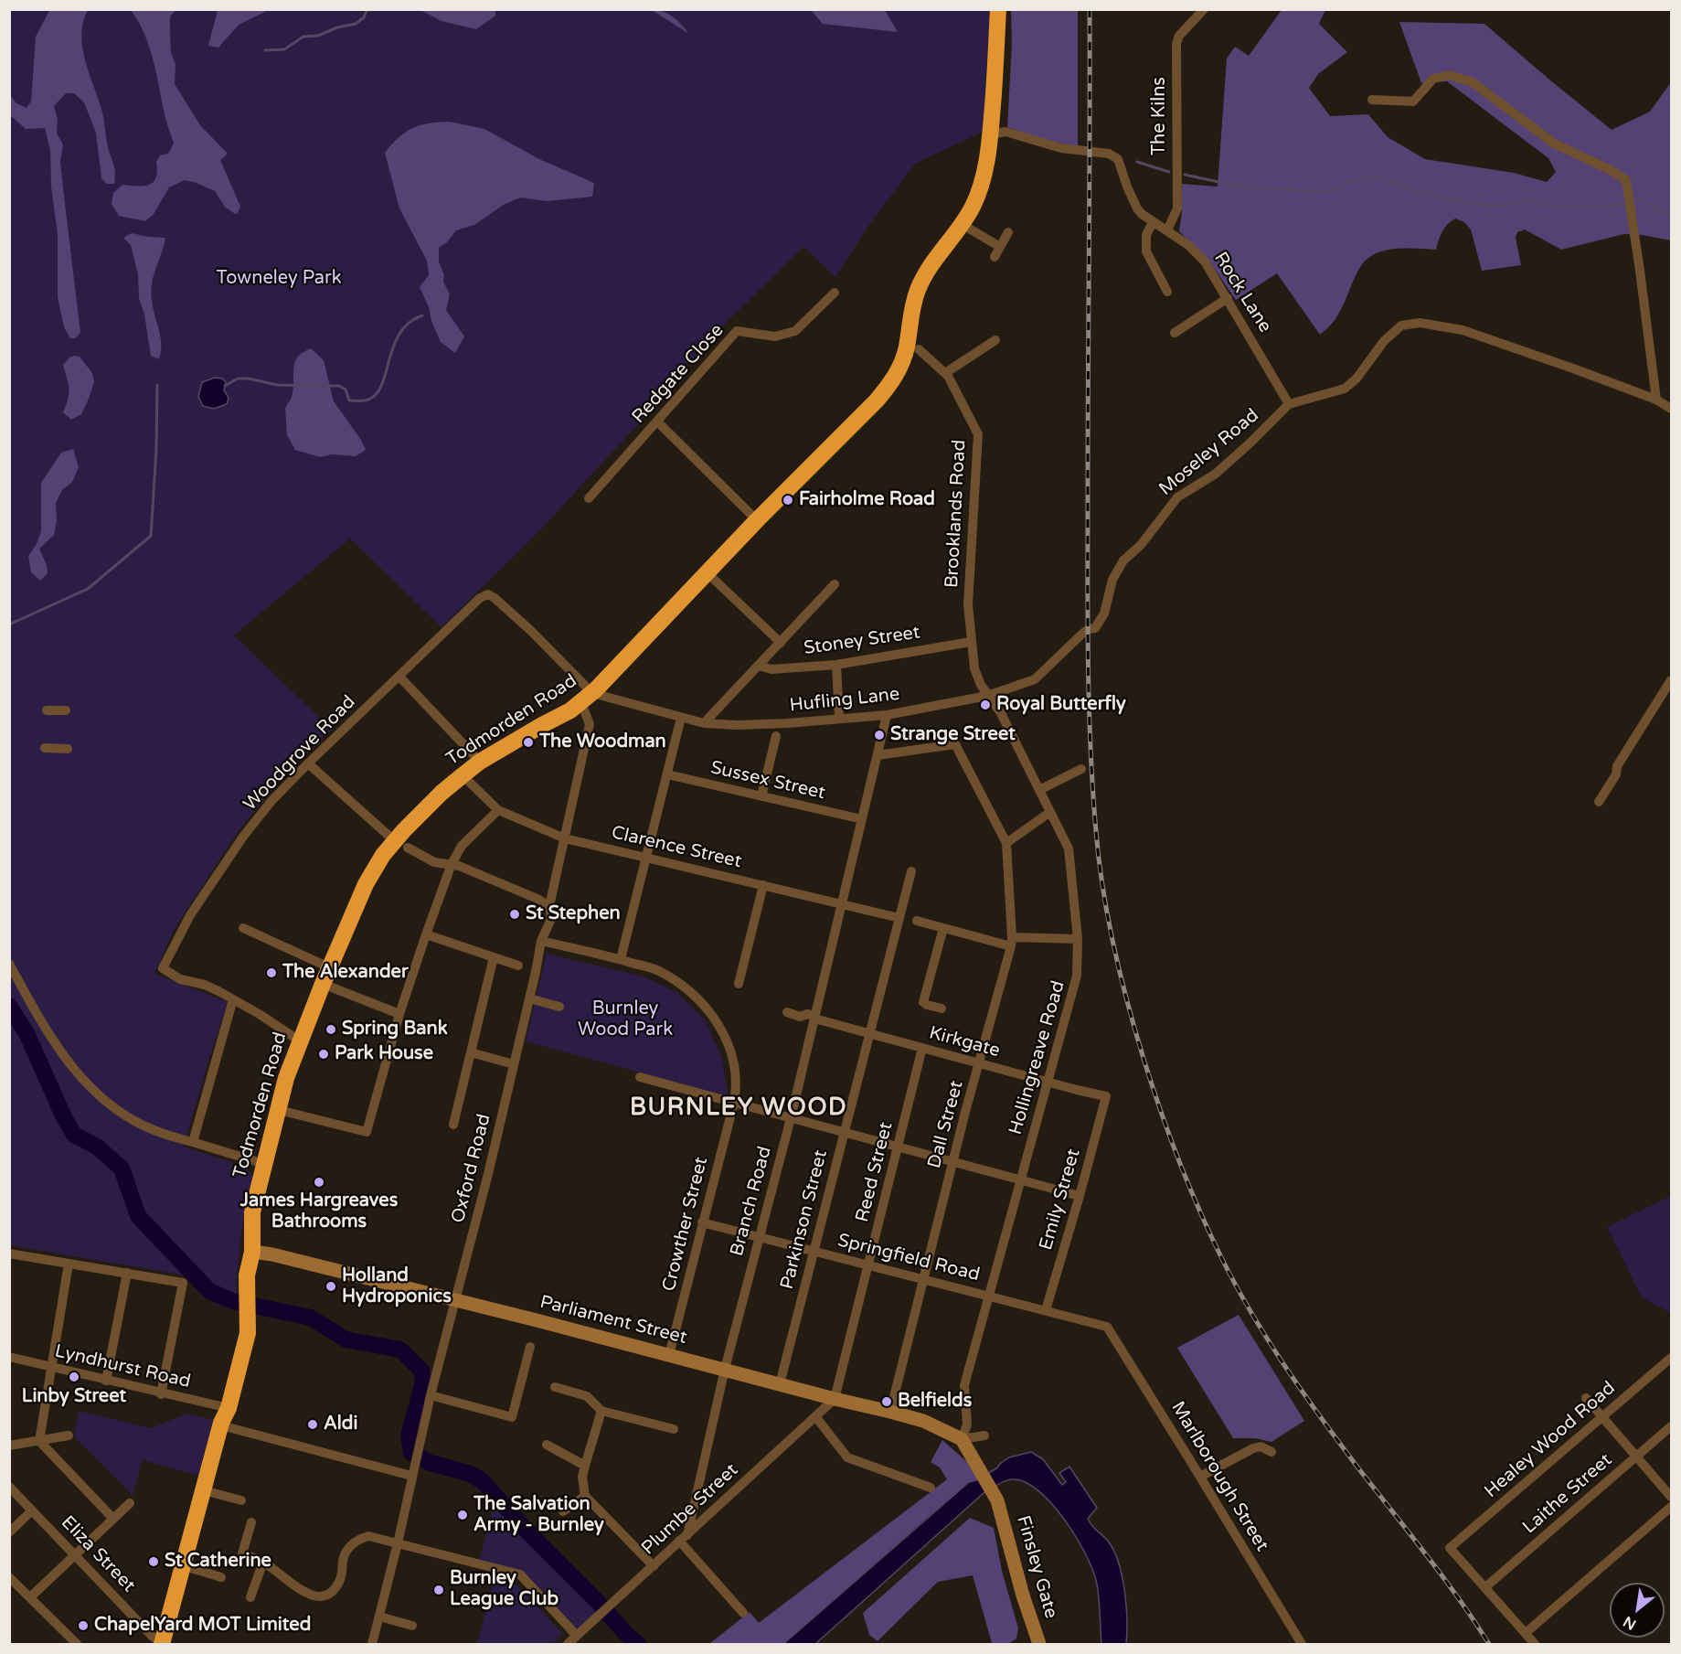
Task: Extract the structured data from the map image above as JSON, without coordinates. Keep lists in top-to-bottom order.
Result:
{
  "streets": {
    "highway": ["Todmorden Road"],
    "street": [
      "The Kilns",
      "Rock Lane",
      "Redgate Close",
      "Moseley Road",
      "Brooklands Road",
      "Stoney Street",
      "Hufling Lane",
      "Woodgrove Road",
      "Sussex Street",
      "Clarence Street",
      "Kirkgate",
      "Hollingreave Road",
      "Dall Street",
      "Oxford Road",
      "Reed Street",
      "Emily Street",
      "Branch Road",
      "Parkinson Street",
      "Crowther Street",
      "Springfield Road",
      "Parliament Street",
      "Lyndhurst Road",
      "Healey Wood Road",
      "Marlborough Street",
      "Laithe Street",
      "Plumbe Street",
      "Eliza Street",
      "Finsley Gate"
    ]
  },
  "crossings": [
    ["The Kilns", "Rock Lane"],
    ["Rock Lane", "Moseley Road"],
    ["Rock Lane", "Todmorden Road"],
    ["Moseley Road", "Hufling Lane"],
    ["Brooklands Road", "Stoney Street"],
    ["Brooklands Road", "Hufling Lane"],
    ["Brooklands Road", "Hollingreave Road"],
    ["Hufling Lane", "Todmorden Road"],
    ["Hufling Lane", "Woodgrove Road"],
    ["Hufling Lane", "Hollingreave Road"],
    ["Hufling Lane", "Oxford Road"],
    ["Hufling Lane", "Branch Road"],
    ["Todmorden Road", "Woodgrove Road"],
    ["Todmorden Road", "Clarence Street"],
    ["Todmorden Road", "Oxford Road"],
    ["Todmorden Road", "Parliament Street"],
    ["Todmorden Road", "Lyndhurst Road"],
    ["Todmorden Road", "Eliza Street"],
    ["Woodgrove Road", "Oxford Road"],
    ["Sussex Street", "Branch Road"],
    ["Clarence Street", "Oxford Road"],
    ["Clarence Street", "Branch Road"],
    ["Clarence Street", "Parkinson Street"],
    ["Kirkgate", "Hollingreave Road"],
    ["Kirkgate", "Dall Street"],
    ["Kirkgate", "Reed Street"],
    ["Kirkgate", "Emily Street"],
    ["Kirkgate", "Branch Road"],
    ["Kirkgate", "Parkinson Street"],
    ["Hollingreave Road", "Springfield Road"],
    ["Hollingreave Road", "Parliament Street"],
    ["Hollingreave Road", "Finsley Gate"],
    ["Dall Street", "Springfield Road"],
    ["Dall Street", "Parliament Street"],
    ["Oxford Road", "Crowther Street"],
    ["Oxford Road", "Parliament Street"],
    ["Reed Street", "Springfield Road"],
    ["Reed Street", "Parliament Street"],
    ["Reed Street", "Plumbe Street"],
    ["Emily Street", "Springfield Road"],
    ["Branch Road", "Springfield Road"],
    ["Branch Road", "Parliament Street"],
    ["Branch Road", "Plumbe Street"],
    ["Parkinson Street", "Springfield Road"],
    ["Parkinson Street", "Parliament Street"],
    ["Crowther Street", "Springfield Road"],
    ["Crowther Street", "Parliament Street"],
    ["Springfield Road", "Marlborough Street"],
    ["Parliament Street", "Plumbe Street"],
    ["Parliament Street", "Finsley Gate"],
    ["Healey Wood Road", "Laithe Street"]
  ],
  "districts": ["BURNLEY WOOD"],
  "parks": ["Towneley Park", "Burnley Wood Park"],
  "places": [
    "Fairholme Road",
    "Royal Butterfly",
    "Strange Street",
    "The Woodman",
    "St Stephen",
    "The Alexander",
    "Spring Bank",
    "Park House",
    "James Hargreaves Bathrooms",
    "Holland Hydroponics",
    "Linby Street",
    "Belfields",
    "Aldi",
    "The Salvation Army - Burnley",
    "St Catherine",
    "Burnley League Club",
    "ChapelYard MOT Limited"
  ],
  "north": "bottom left"
}
